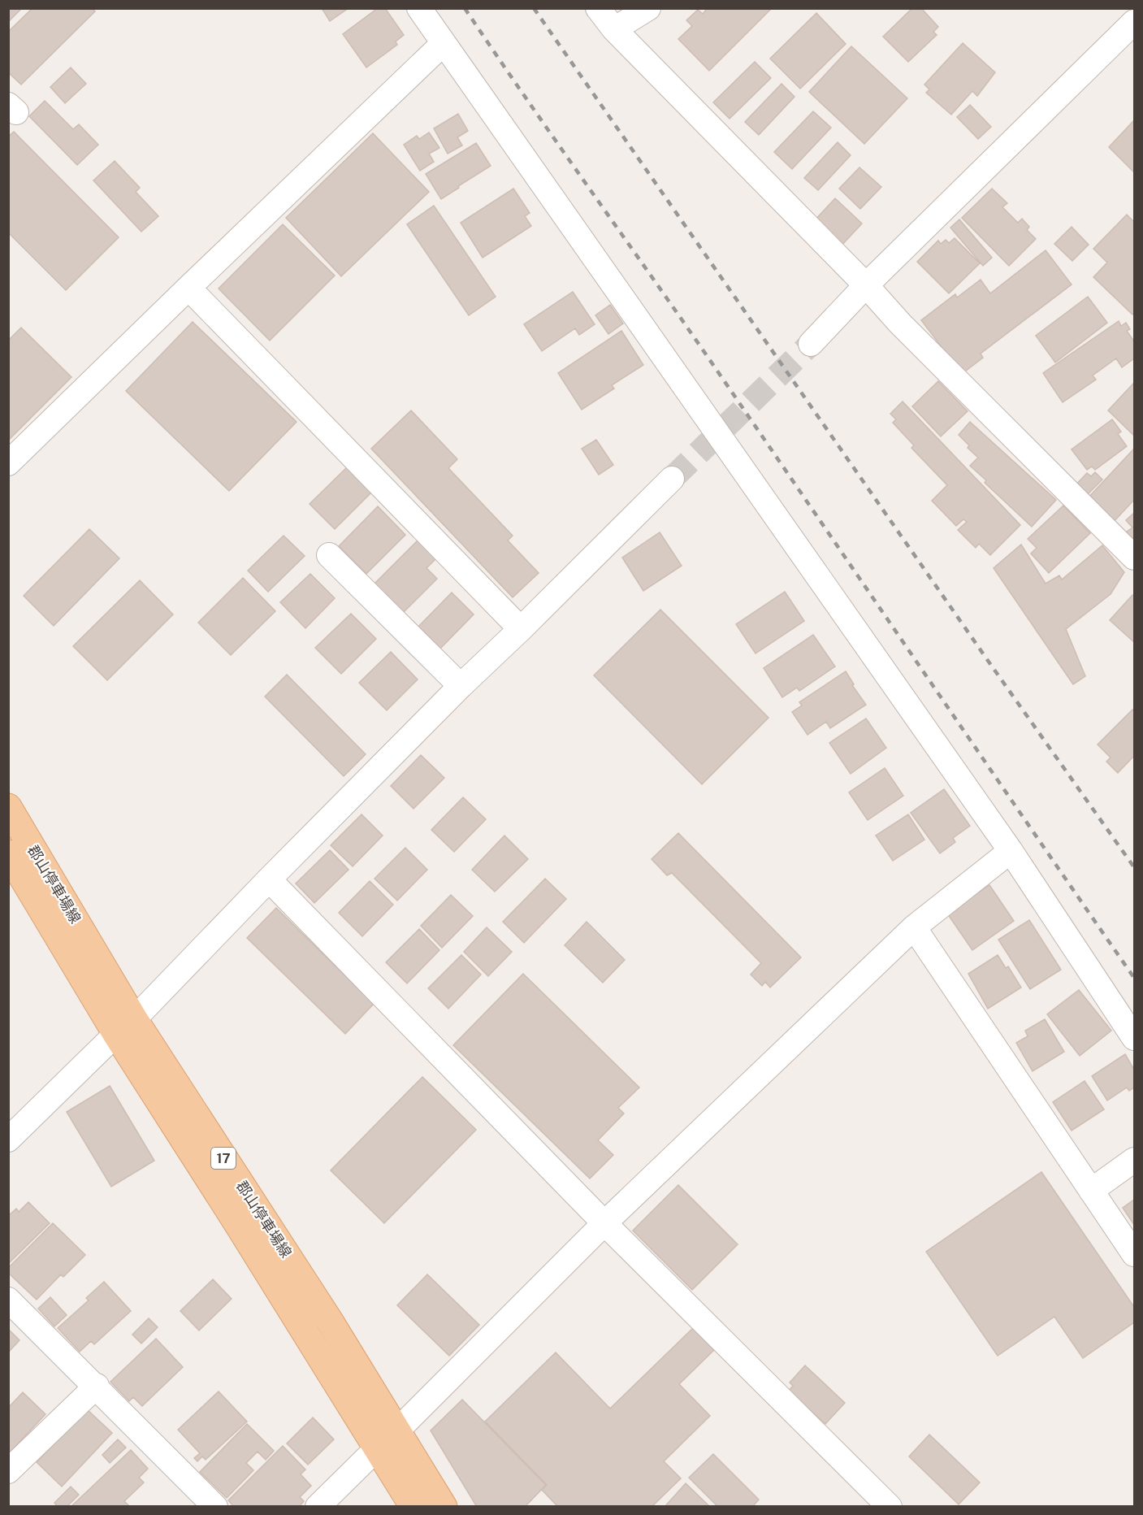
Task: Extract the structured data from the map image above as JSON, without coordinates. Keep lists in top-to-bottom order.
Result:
{
  "streets": {
    "main road": ["郡山停車場線", "17"]
  }
}
